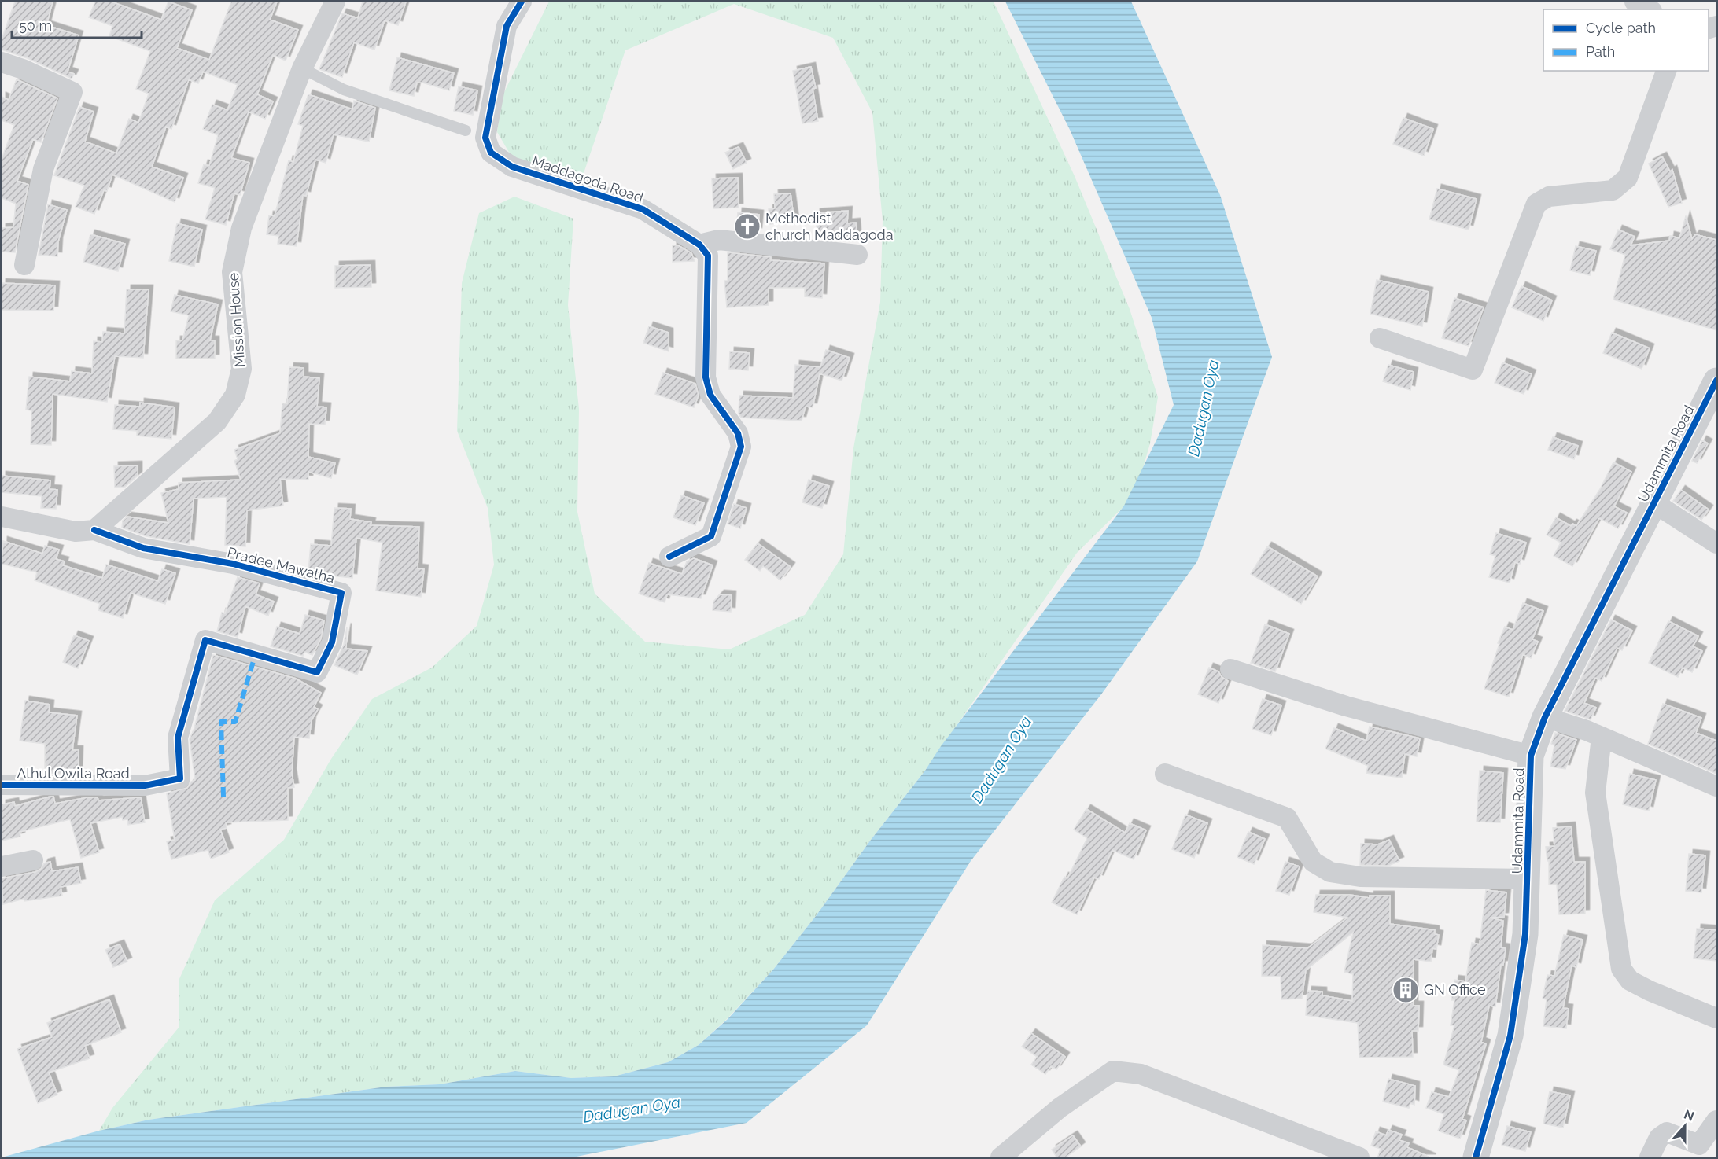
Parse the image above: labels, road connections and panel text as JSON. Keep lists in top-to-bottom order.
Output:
{
  "streets": {
    "street": [
      "Maddagoda Road",
      "Mission House",
      "Udammita Road",
      "Pradee Mawatha",
      "Athul Owita Road"
    ]
  },
  "crossings": [
    ["Mission House", "Pradee Mawatha"],
    ["Pradee Mawatha", "Athul Owita Road"]
  ],
  "water": ["Dadugan Oya"],
  "places": {
    "church": ["Methodist church Maddagoda"],
    "building": ["GN Office"]
  },
  "legend": ["Cycle path", "Path"],
  "scale_bar": "50 m",
  "north": "top"
}
